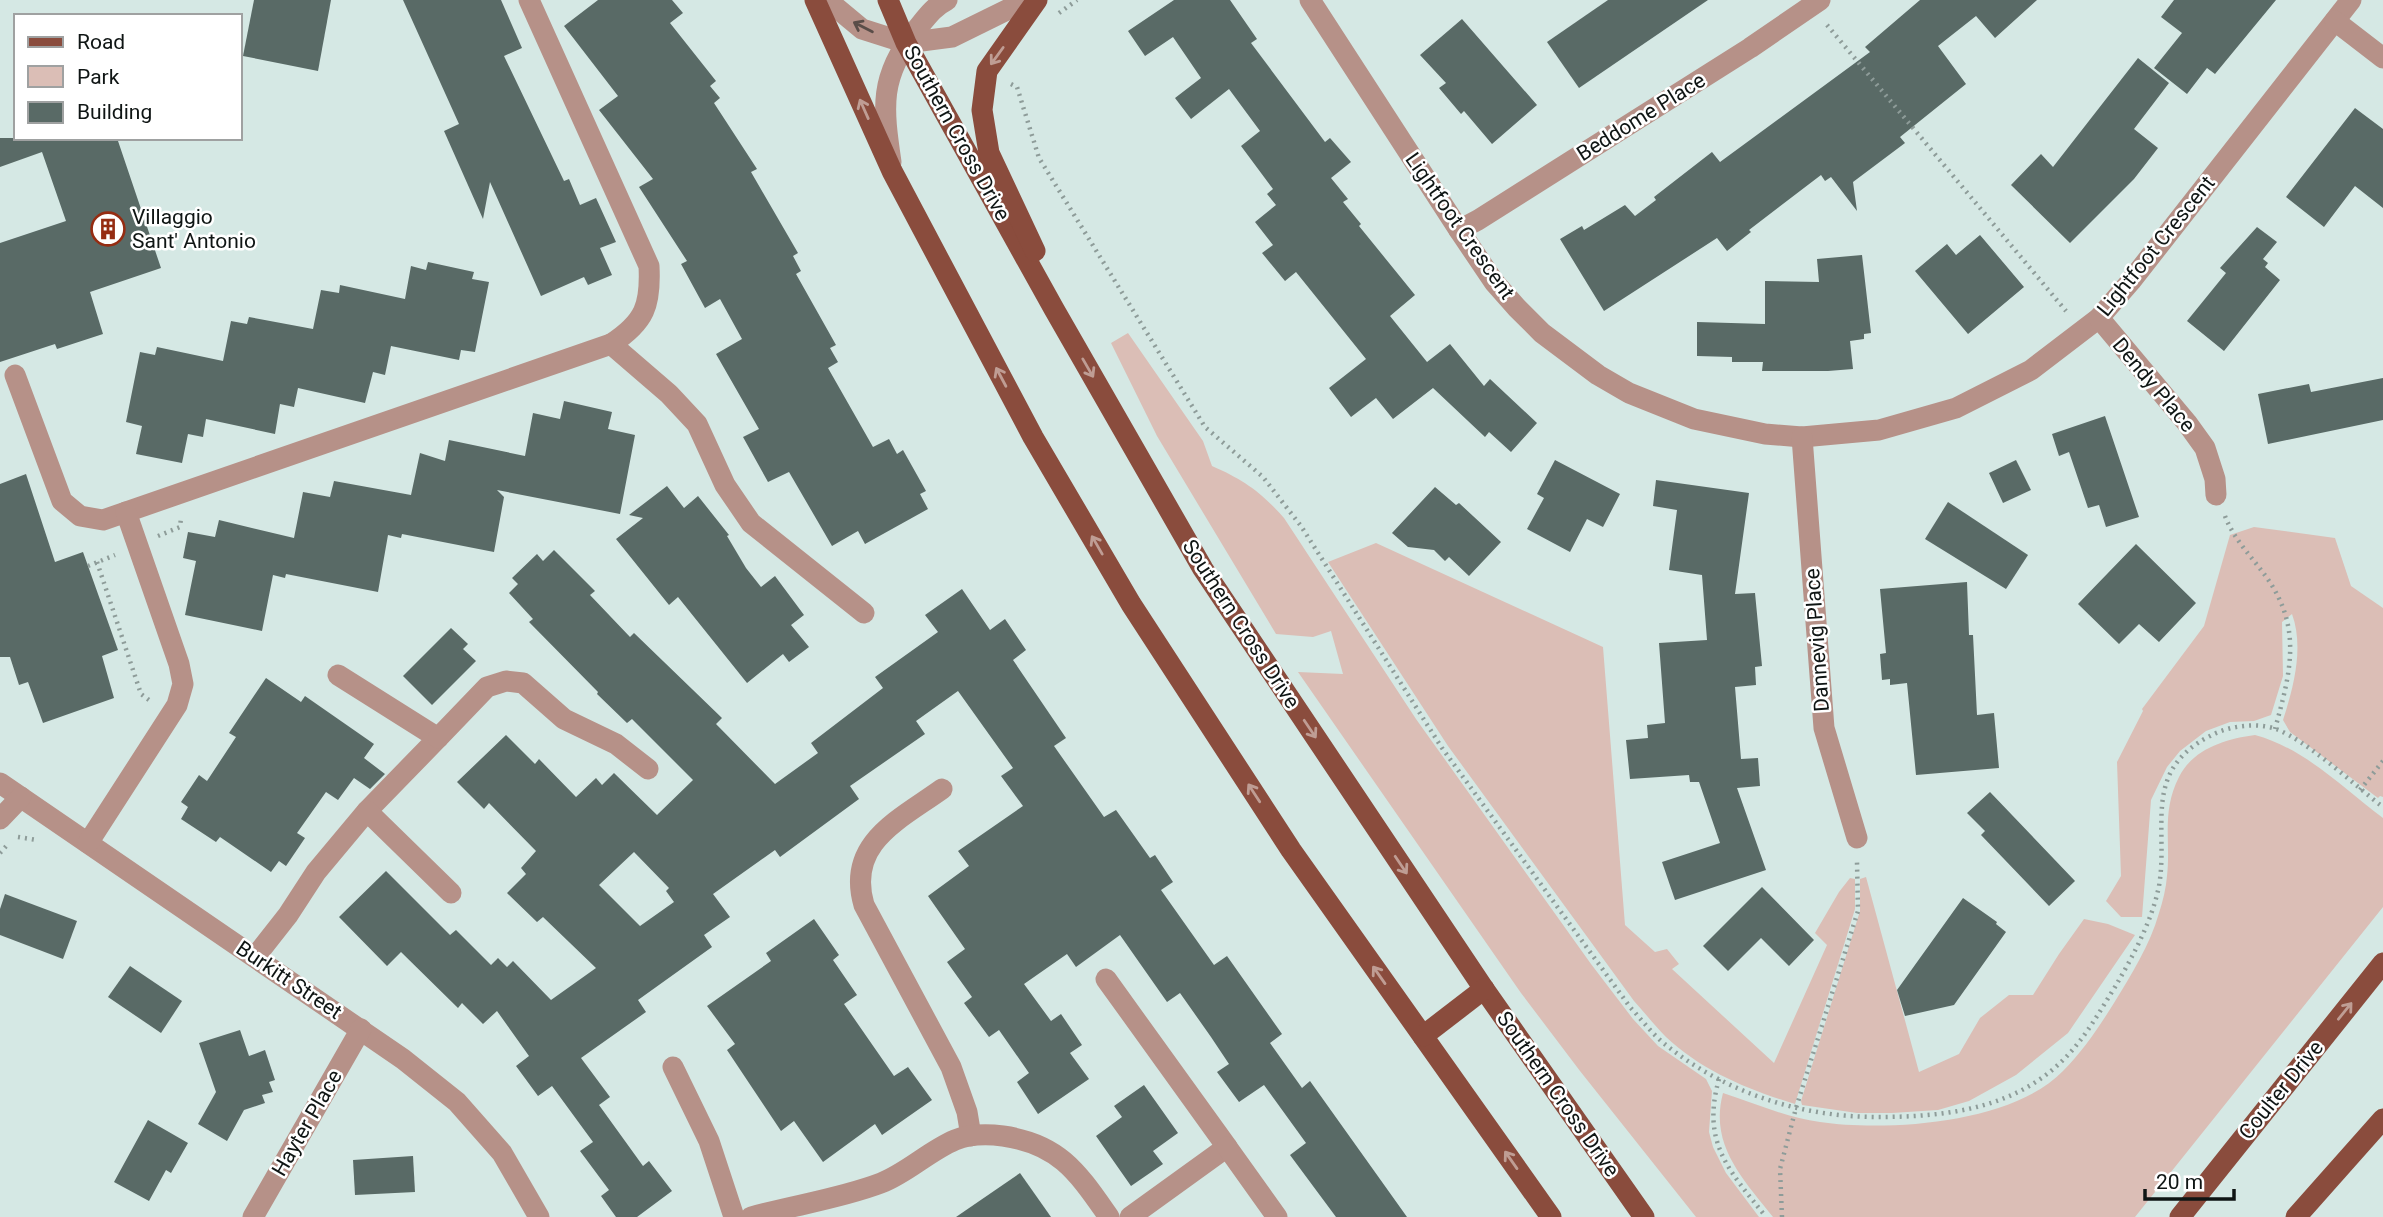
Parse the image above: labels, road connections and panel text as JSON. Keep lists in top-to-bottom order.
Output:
{
  "streets": {
    "main road": ["Southern Cross Drive", "Coulter Drive"],
    "street": [
      "Beddome Place",
      "Lightfoot Crescent",
      "Dendy Place",
      "Dannevig Place",
      "Burkitt Street",
      "Hayter Place"
    ]
  },
  "crossings": [
    ["Beddome Place", "Lightfoot Crescent"],
    ["Lightfoot Crescent", "Dendy Place"],
    ["Lightfoot Crescent", "Dannevig Place"],
    ["Burkitt Street", "Hayter Place"]
  ],
  "places": {
    "building": ["Villaggio Sant' Antonio"]
  },
  "legend": ["Road", "Park", "Building"],
  "scale_bar": "20 m"
}
